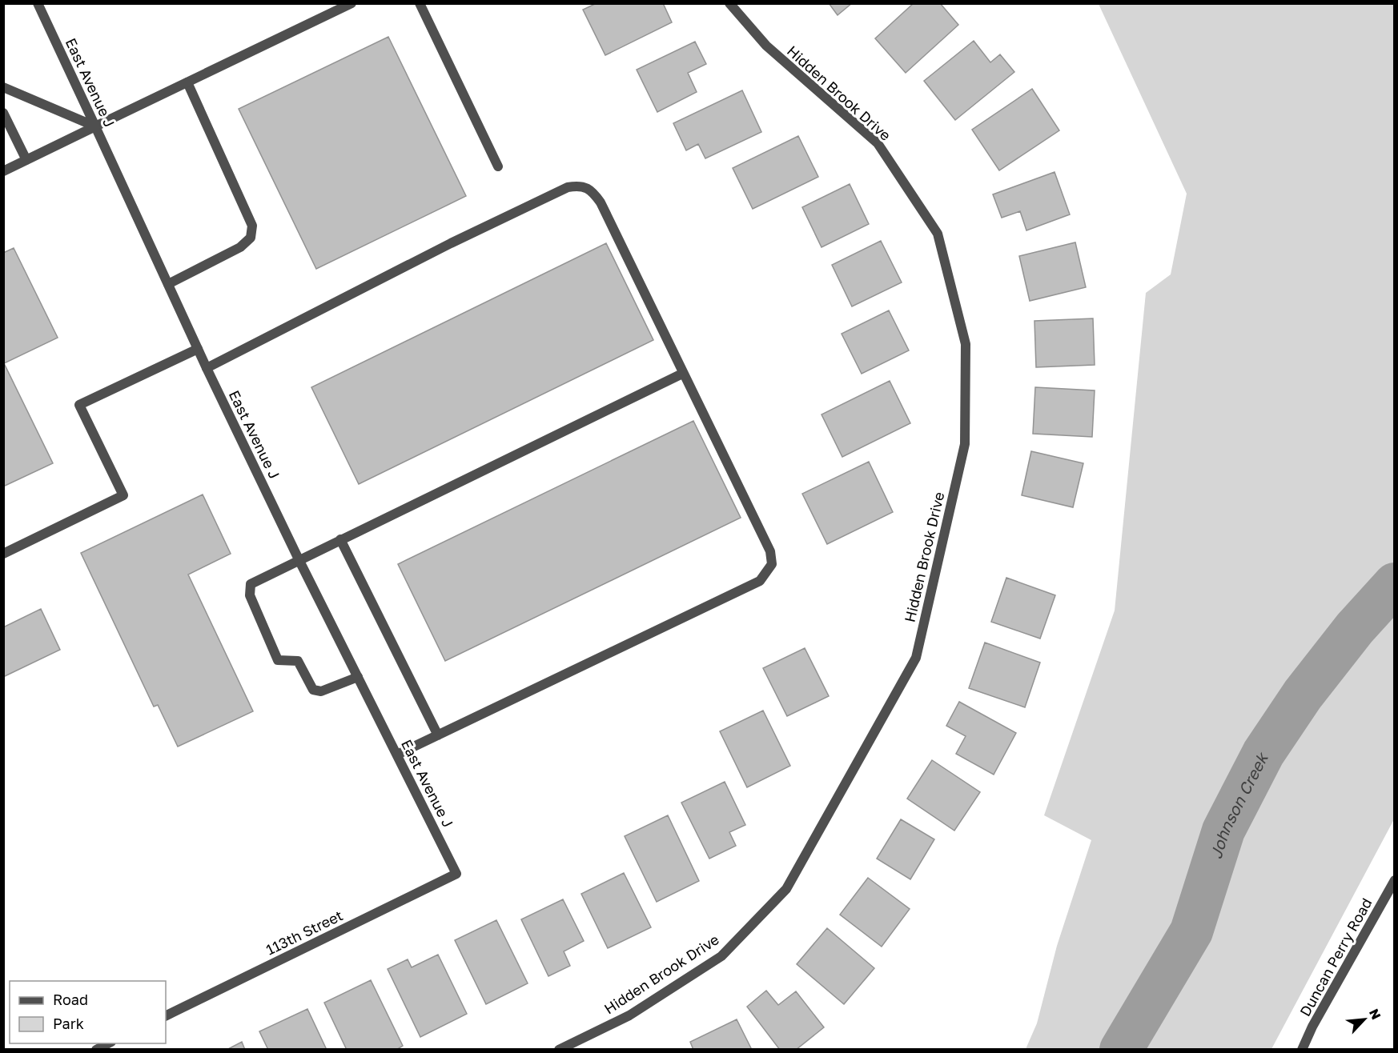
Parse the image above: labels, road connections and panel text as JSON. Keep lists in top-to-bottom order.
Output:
{
  "streets": {
    "street": [
      "East Avenue J",
      "Hidden Brook Drive",
      "113th Street",
      "Duncan Perry Road"
    ]
  },
  "crossings": [
    ["East Avenue J", "113th Street"]
  ],
  "water": ["Johnson Creek"],
  "legend": ["Road", "Park"],
  "north": "top right"
}
